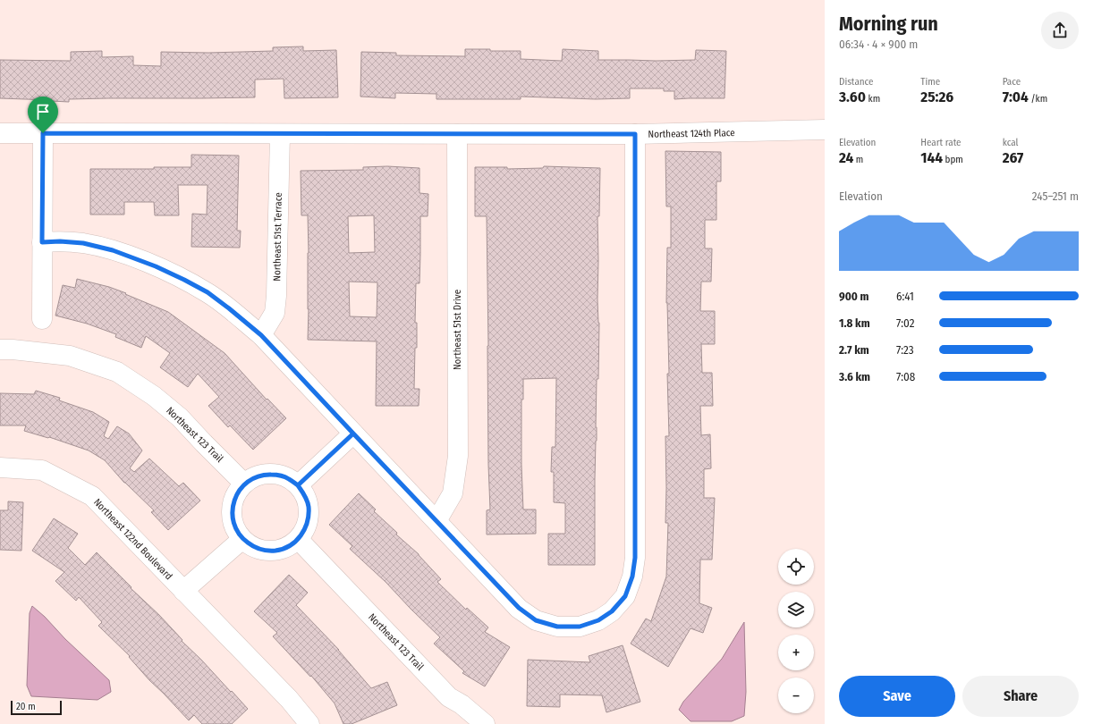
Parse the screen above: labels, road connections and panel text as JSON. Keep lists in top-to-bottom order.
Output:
{
  "streets": {
    "street": [
      "Northeast 124th Place",
      "Northeast 51st Terrace",
      "Northeast 51st Drive",
      "Northeast 123 Trail",
      "Northeast 122nd Boulevard"
    ]
  },
  "crossings": [
    ["Northeast 124th Place", "Northeast 51st Terrace"],
    ["Northeast 124th Place", "Northeast 51st Drive"]
  ],
  "scale_bar": "20 m",
  "page": {
    "heading": ["Morning run", "06:34 · 4 × 900 m"],
    "stats": [
      ["Distance", "3.60 km"],
      ["Time", "25:26"],
      ["Pace", "7:04 /km"],
      ["Elevation", "24 m"],
      ["Heart rate", "144 bpm"],
      ["kcal", "267"]
    ],
    "chart": ["Elevation", "245–251 m"],
    "list": [
      {
        "name": "900 m",
        "note": "6:41"
      },
      {
        "name": "1.8 km",
        "note": "7:02"
      },
      {
        "name": "2.7 km",
        "note": "7:23"
      },
      {
        "name": "3.6 km",
        "note": "7:08"
      }
    ],
    "map_buttons": ["+", "−"],
    "buttons": ["Save", "Share"],
    "scale": "20 m"
  }
}
